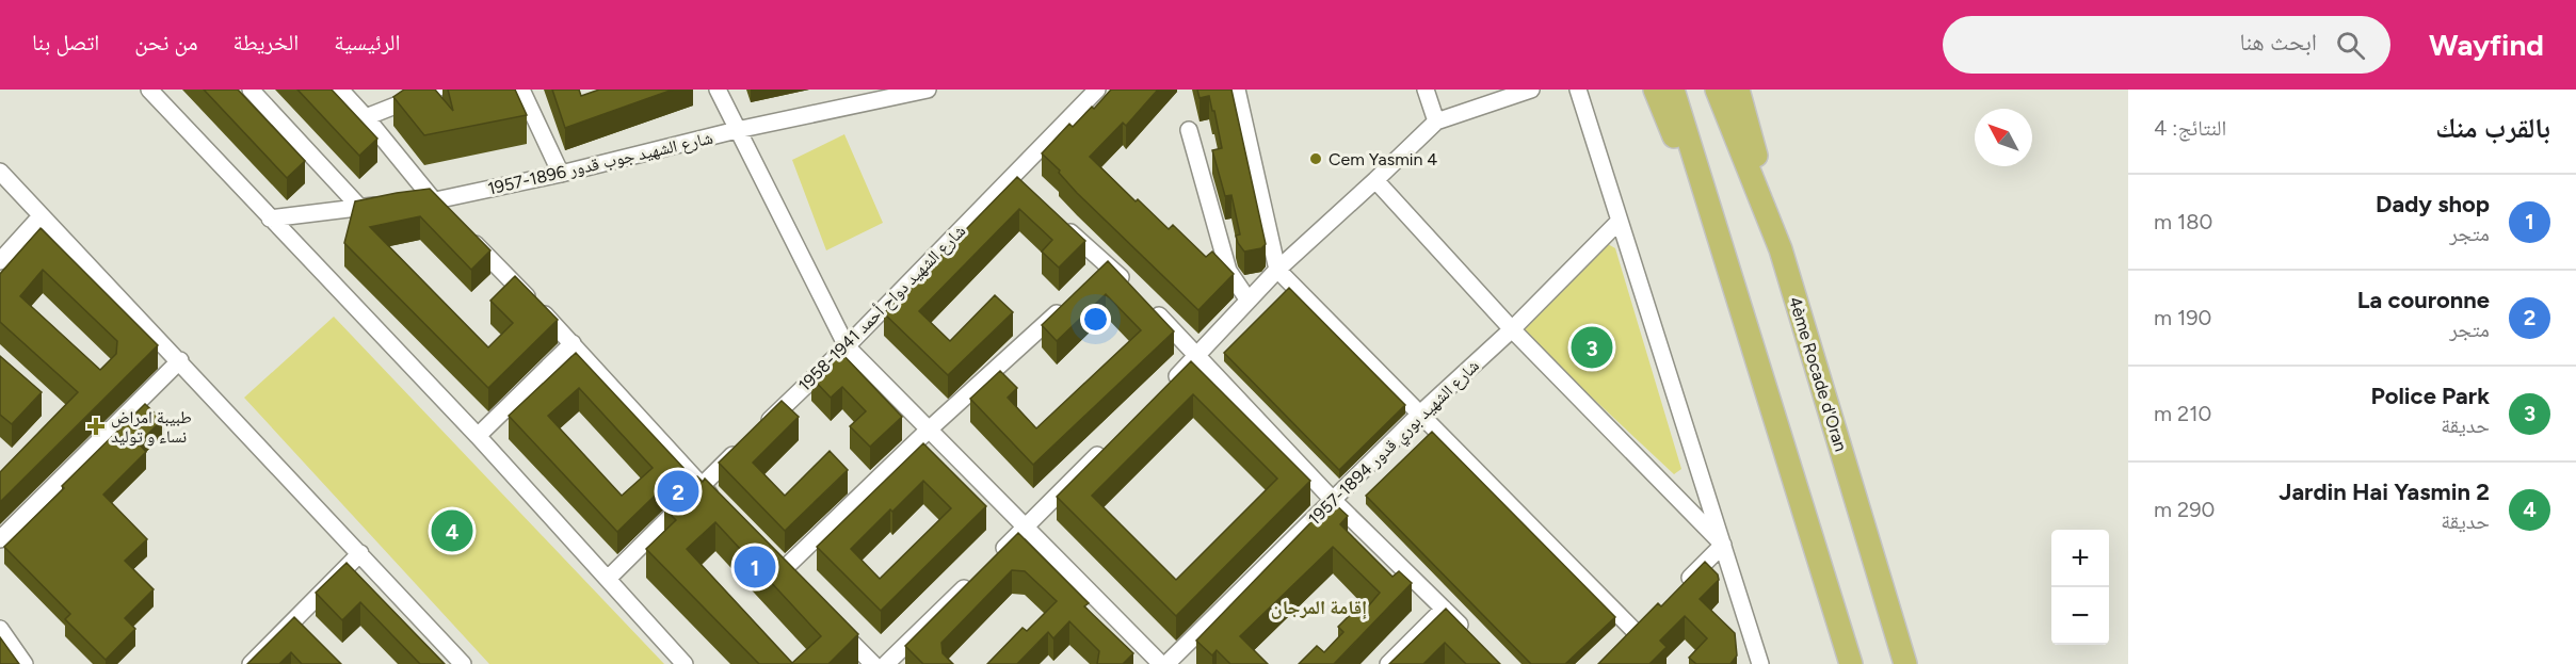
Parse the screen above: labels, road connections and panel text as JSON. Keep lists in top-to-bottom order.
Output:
{
  "streets": {
    "highway": ["4ème Rocade d'Oran"],
    "street": ["شارع الشهيد جوب قدور 1896-1957", "شارع الشهيد دواح أحمد 1941-1958", "شارع الشهيد بوري قدور 1894-1957"]
  },
  "districts": ["إقامة المرجان"],
  "places": {
    "other": ["Cem Yasmin 4"],
    "health": ["طبيبة امراض نساء و توليد"]
  },
  "north": "top left",
  "page": {
    "header": "Wayfind",
    "search": "ابحث هنا",
    "nav": [
      "الرئيسية",
      "الخريطة",
      "من نحن",
      "اتصل بنا"
    ],
    "heading": ["بالقرب منك", "النتائج: 4"],
    "list": [
      {
        "mark": "1",
        "name": "Dady shop",
        "note": "متجر",
        "value": "180 m"
      },
      {
        "mark": "2",
        "name": "La couronne",
        "note": "متجر",
        "value": "190 m"
      },
      {
        "mark": "3",
        "name": "Police Park",
        "note": "حديقة",
        "value": "210 m"
      },
      {
        "mark": "4",
        "name": "Jardin Hai Yasmin 2",
        "note": "حديقة",
        "value": "290 m"
      }
    ],
    "pins": [
      "3",
      "2",
      "4",
      "1"
    ],
    "map_buttons": ["+", "−"]
  }
}
